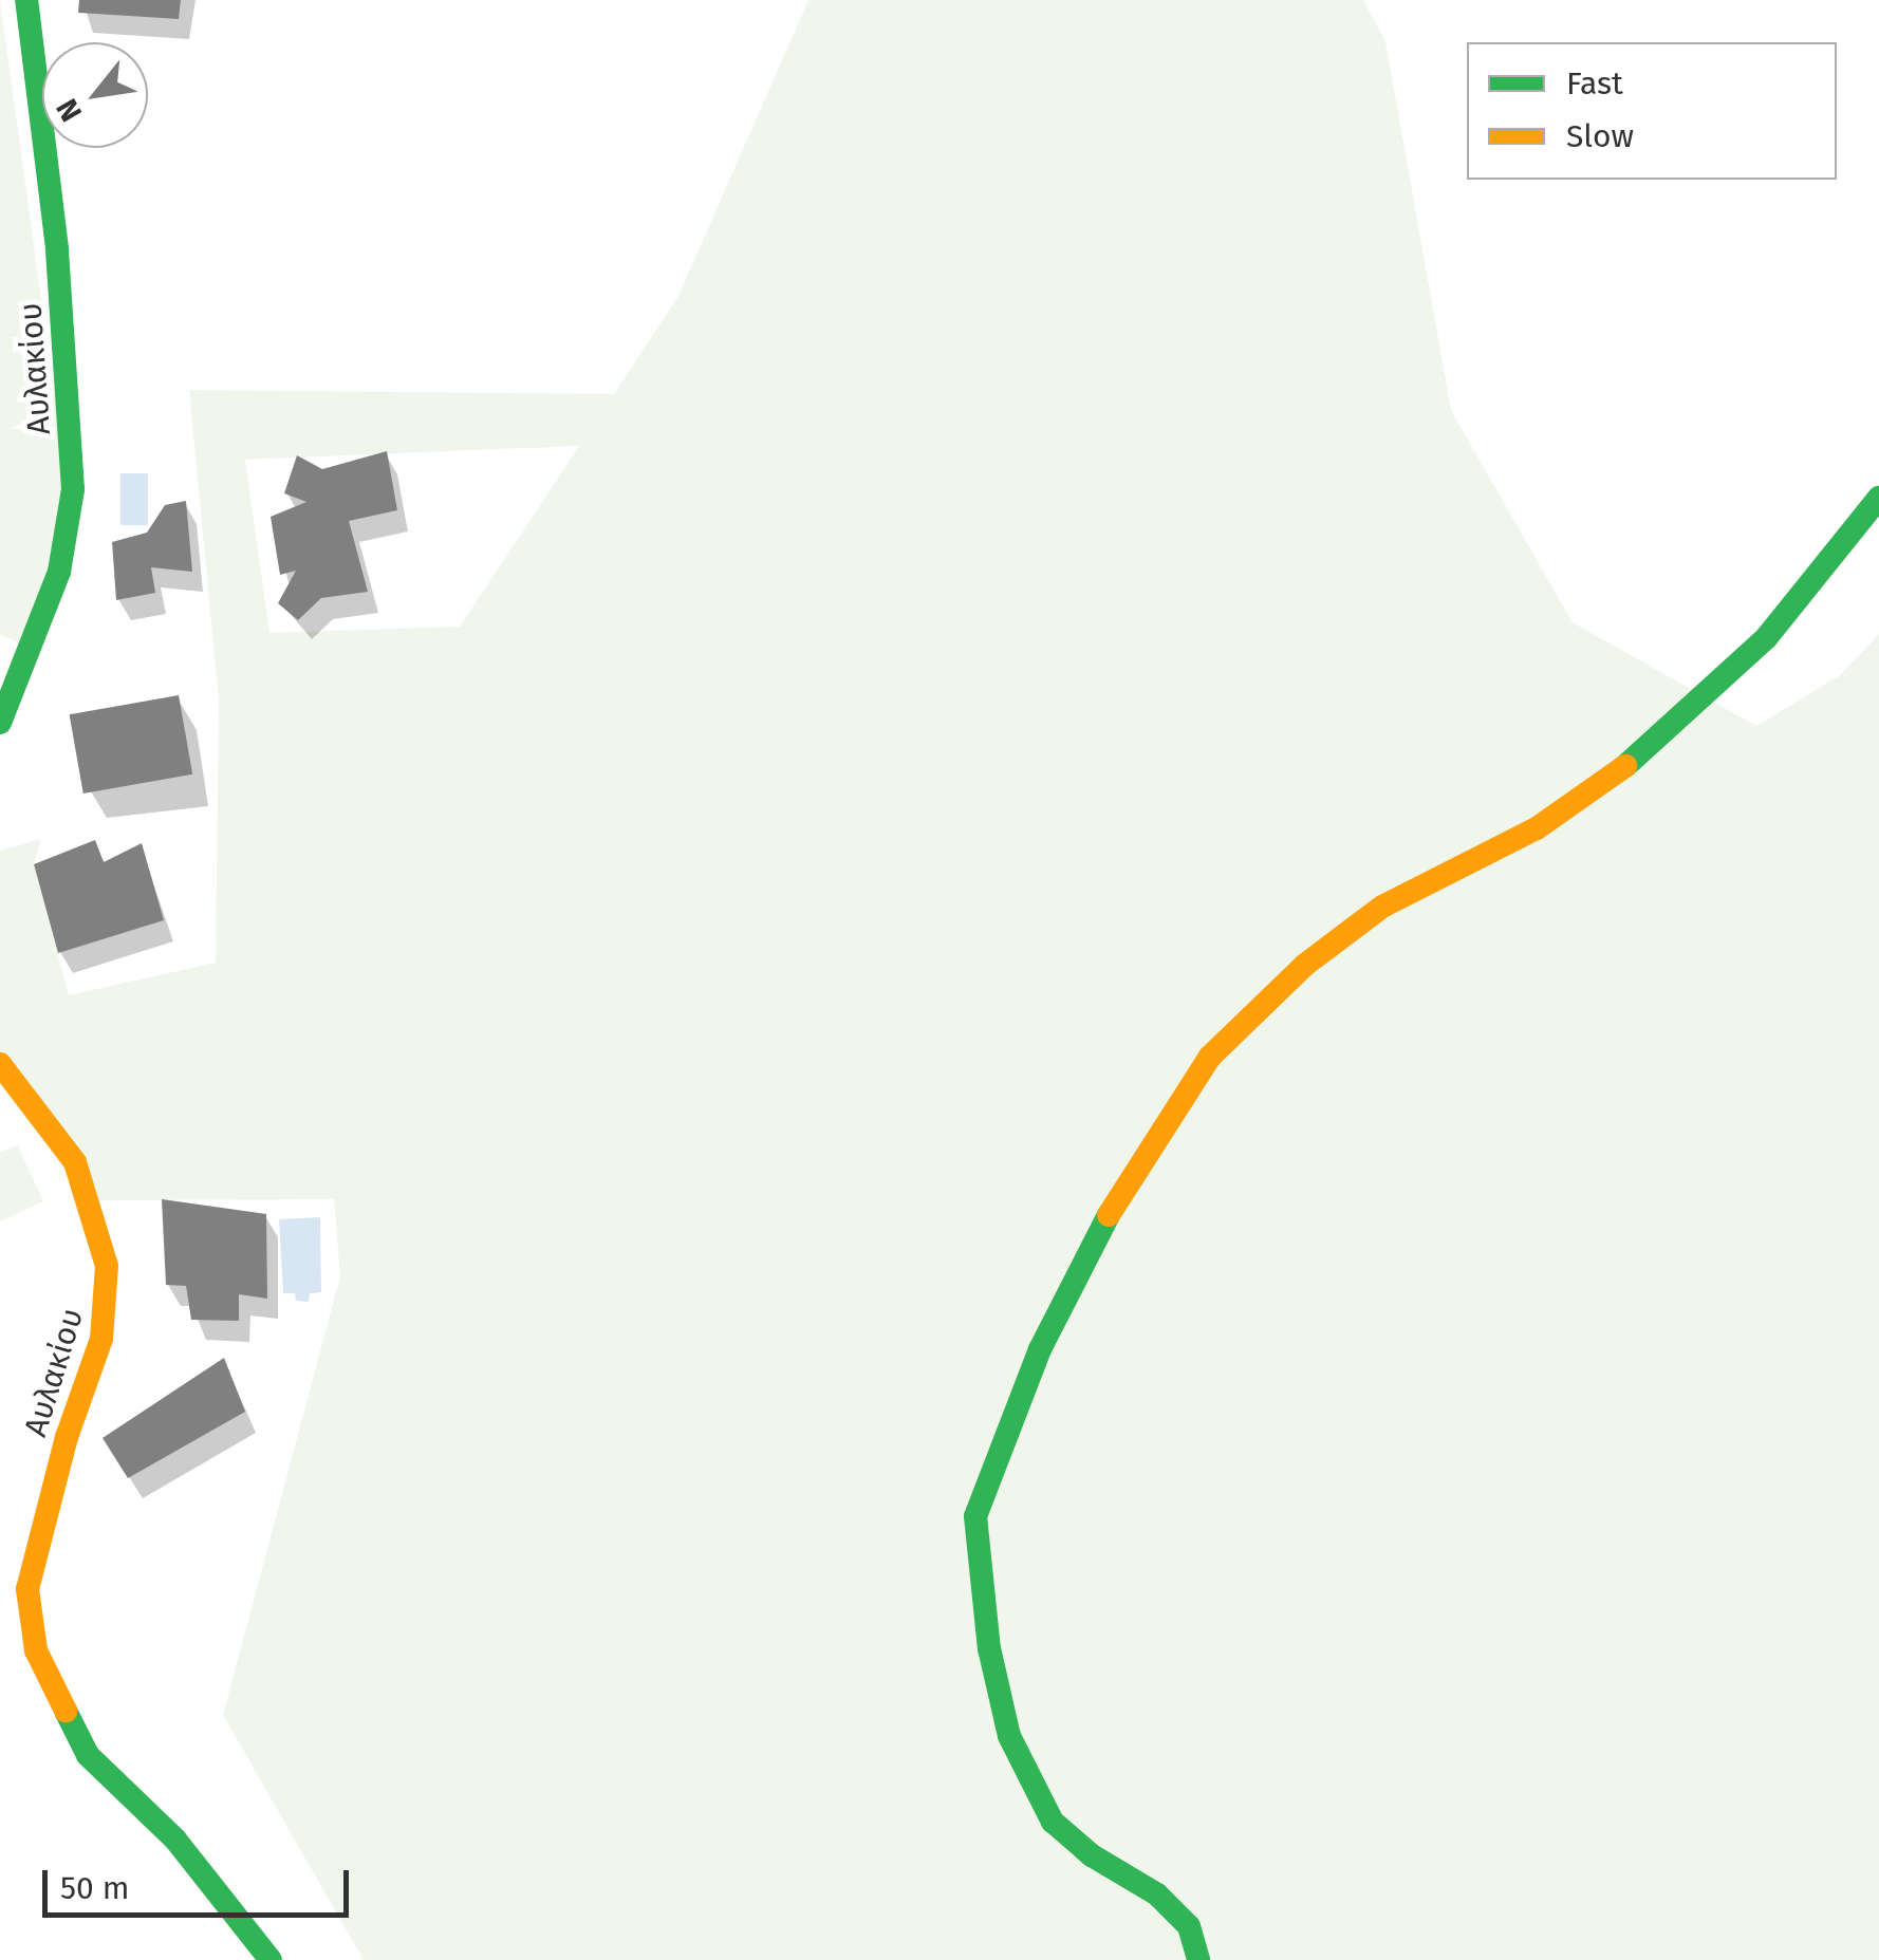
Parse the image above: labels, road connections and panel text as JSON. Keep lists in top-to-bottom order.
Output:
{
  "streets": {
    "street": ["Αυλακίου"]
  },
  "legend": ["Fast", "Slow"],
  "scale_bar": "50 m",
  "north": "bottom left"
}
